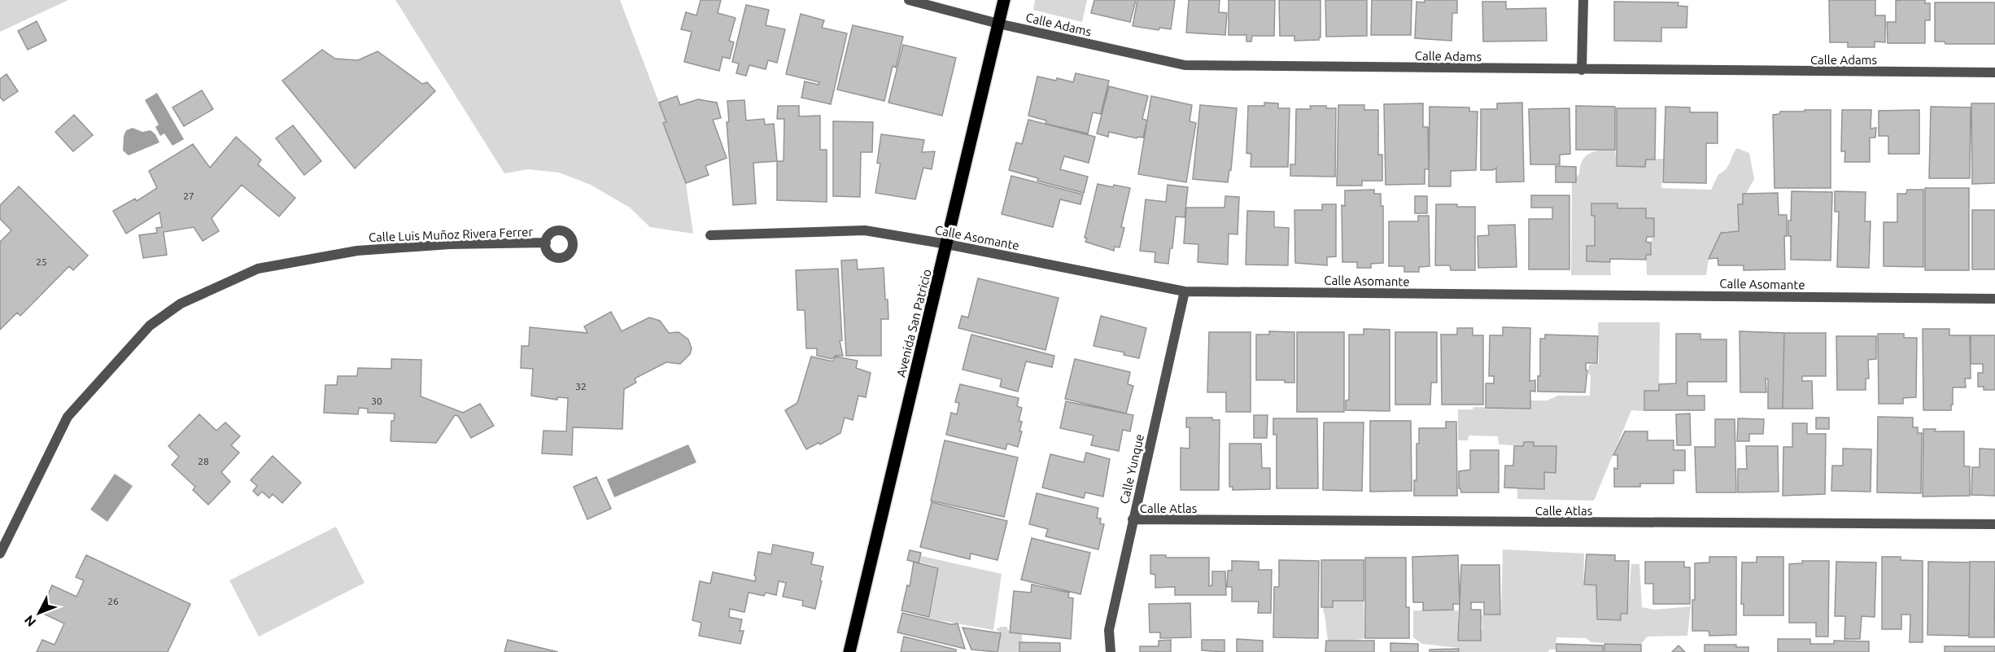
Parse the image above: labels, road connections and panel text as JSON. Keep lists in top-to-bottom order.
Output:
{
  "streets": {
    "main road": ["Avenida San Patricio"],
    "street": [
      "Calle Adams",
      "Calle Luis Muñoz Rivera Ferrer",
      "Calle Asomante",
      "Calle Yunque",
      "Calle Atlas"
    ]
  },
  "crossings": [
    ["Calle Adams", "Avenida San Patricio"],
    ["Calle Asomante", "Avenida San Patricio"],
    ["Calle Asomante", "Calle Yunque"],
    ["Calle Yunque", "Calle Atlas"]
  ],
  "house_numbers": [
    "27",
    "25",
    "32",
    "30",
    "28",
    "26"
  ],
  "north": "bottom left"
}
